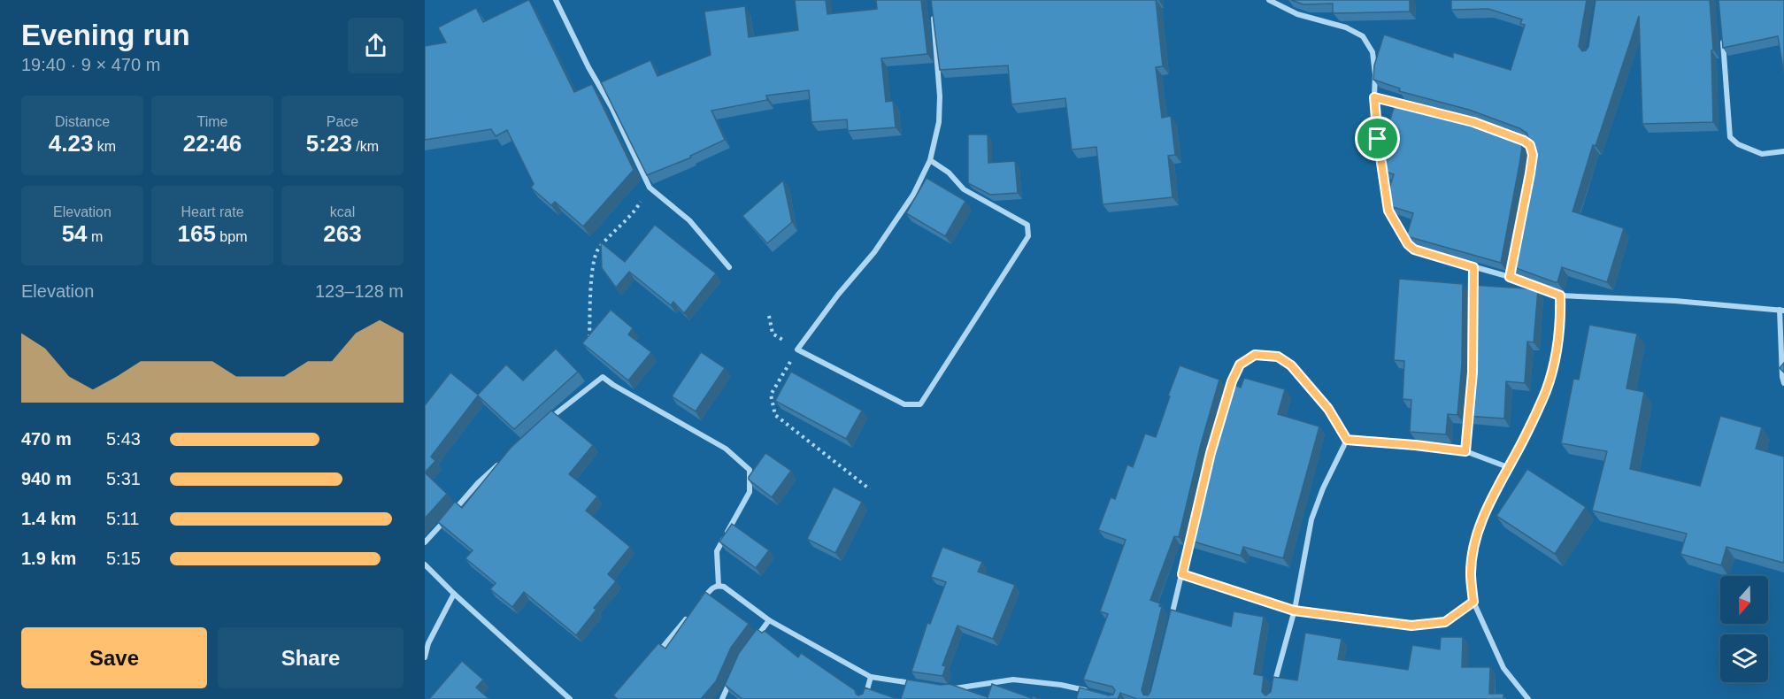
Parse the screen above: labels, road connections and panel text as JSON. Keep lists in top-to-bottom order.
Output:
{
  "north": "bottom",
  "page": {
    "heading": ["Evening run", "19:40 · 9 × 470 m"],
    "stats": [
      ["Distance", "4.23 km"],
      ["Time", "22:46"],
      ["Pace", "5:23 /km"],
      ["Elevation", "54 m"],
      ["Heart rate", "165 bpm"],
      ["kcal", "263"]
    ],
    "chart": ["Elevation", "123–128 m"],
    "list": [
      {
        "name": "470 m",
        "note": "5:43"
      },
      {
        "name": "940 m",
        "note": "5:31"
      },
      {
        "name": "1.4 km",
        "note": "5:11"
      },
      {
        "name": "1.9 km",
        "note": "5:15"
      }
    ],
    "buttons": ["Save", "Share"]
  }
}
